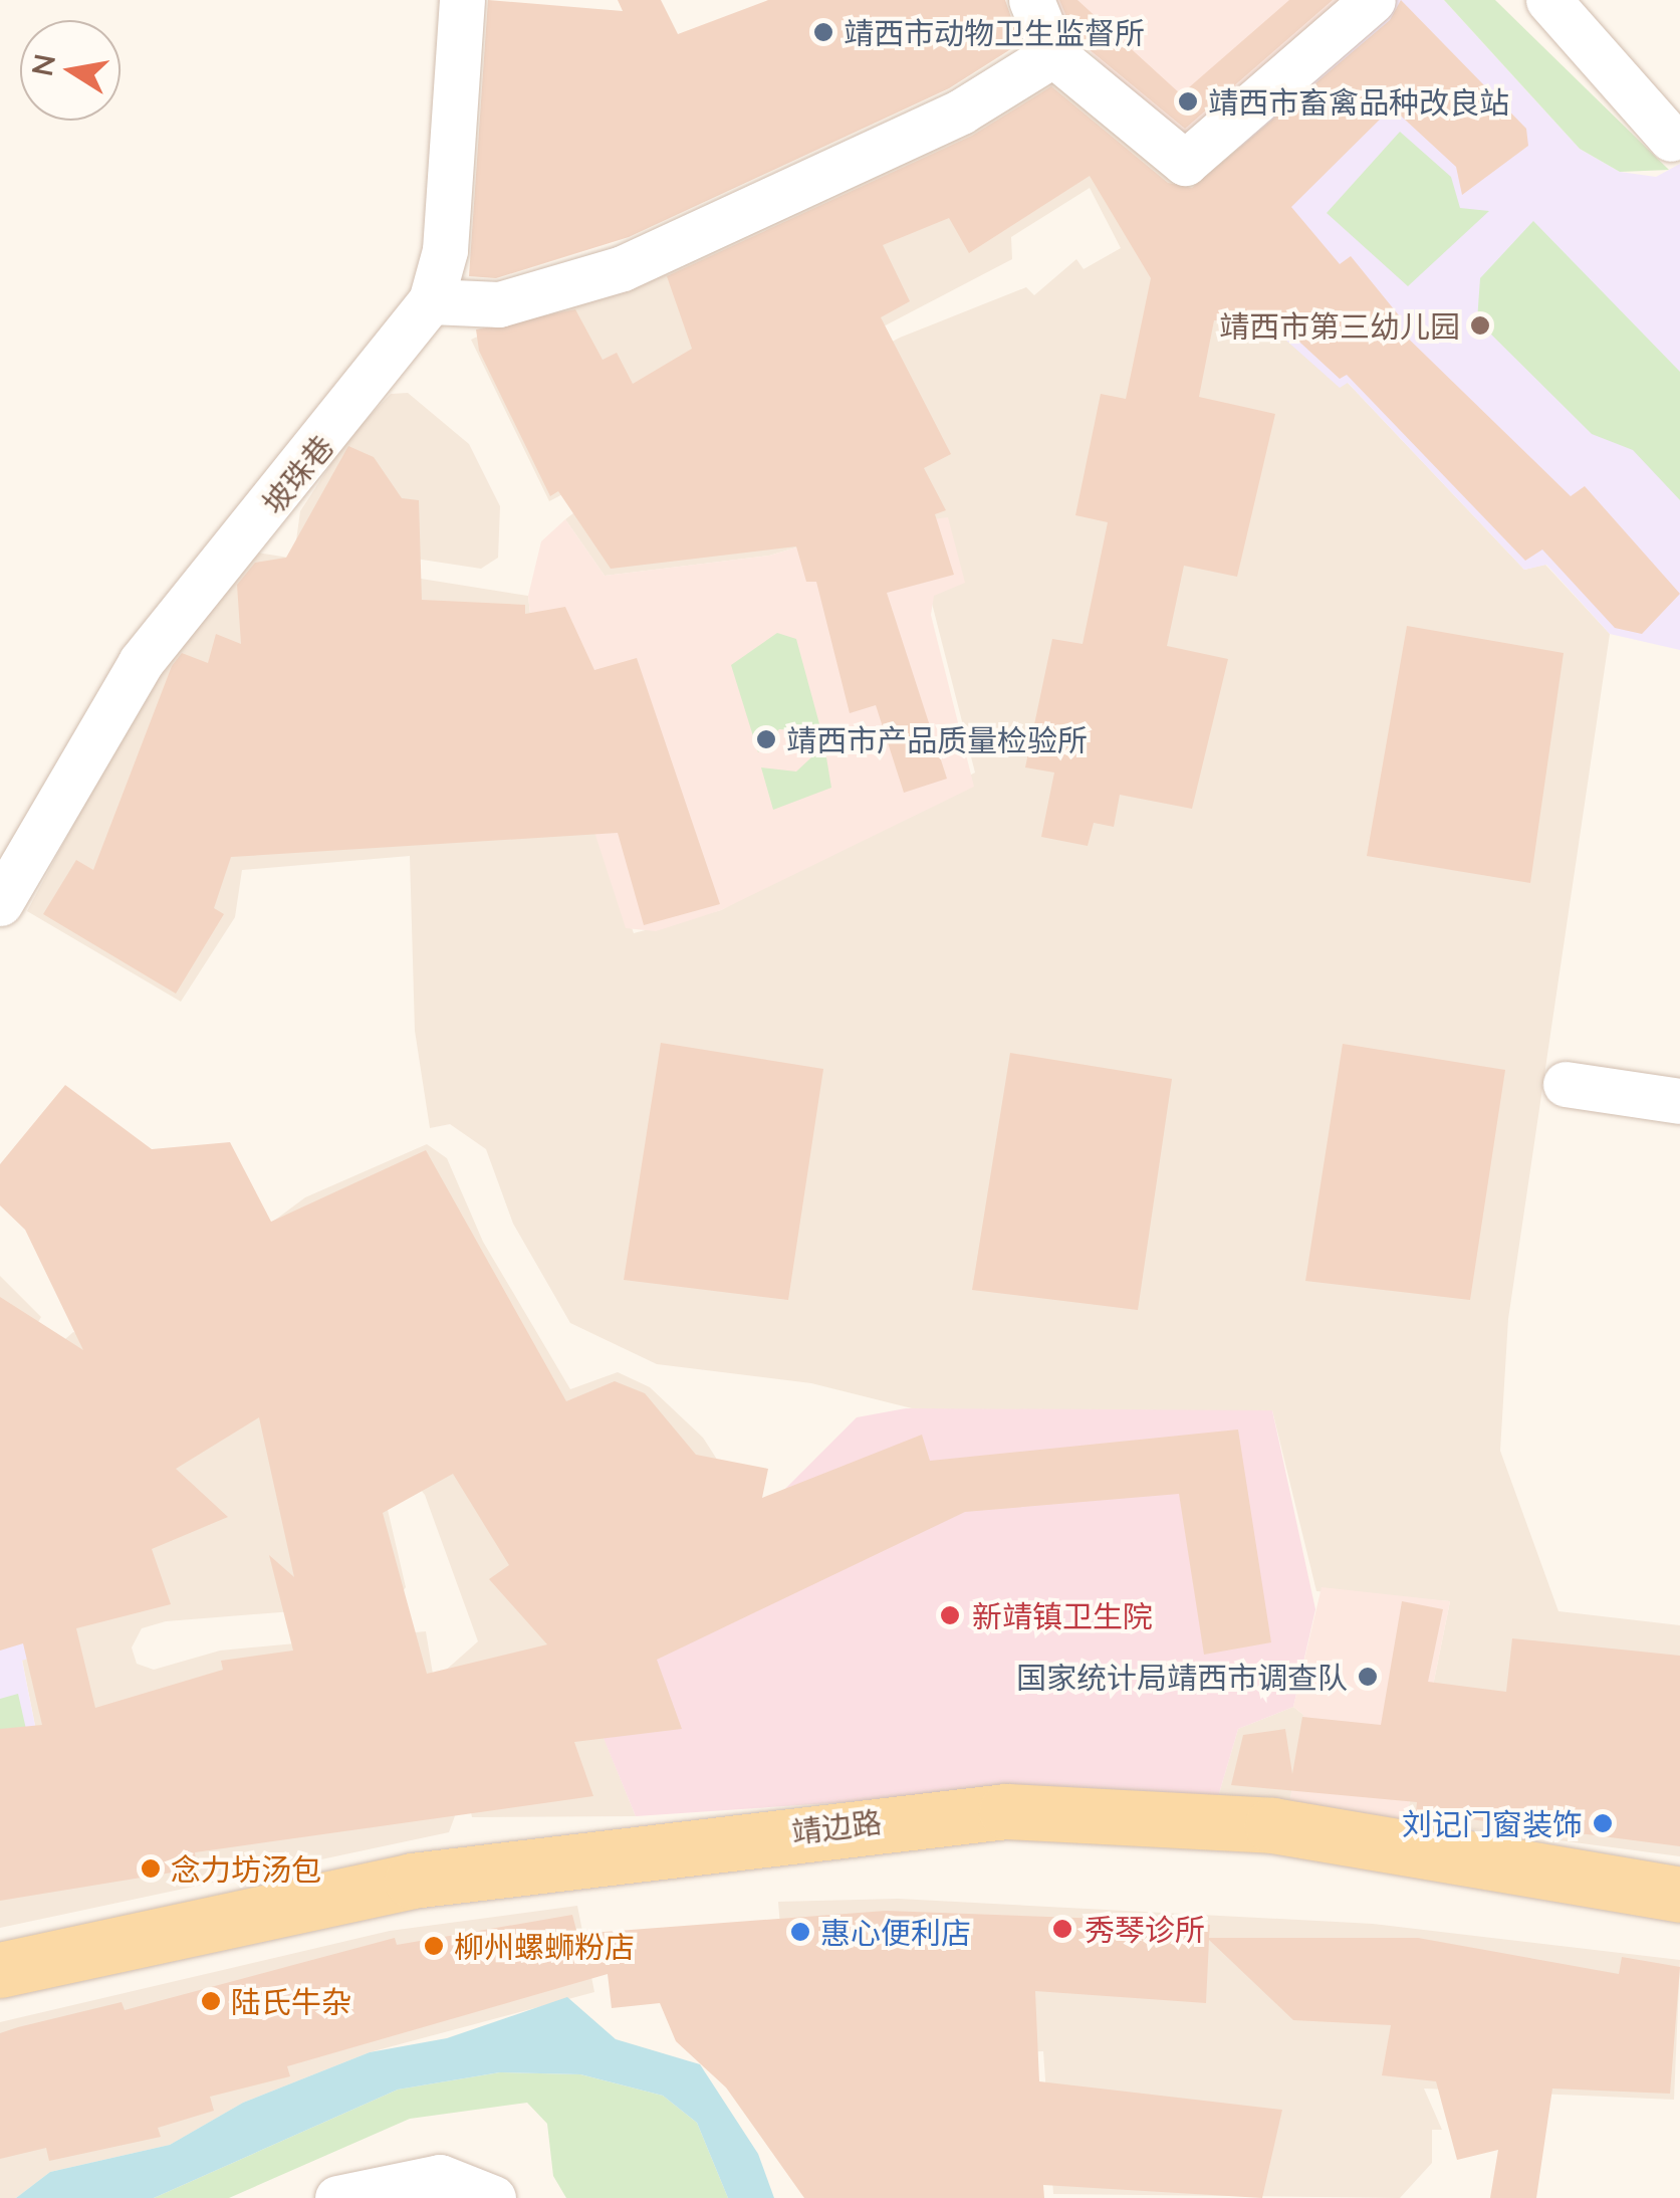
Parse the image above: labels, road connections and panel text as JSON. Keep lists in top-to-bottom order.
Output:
{
  "streets": {
    "main road": ["靖边路"],
    "street": ["坡珠巷"]
  },
  "places": [
    "靖西市动物卫生监督所",
    "靖西市畜禽品种改良站",
    "靖西市第三幼儿园",
    "靖西市产品质量检验所",
    "新靖镇卫生院",
    "国家统计局靖西市调查队",
    "刘记门窗装饰",
    "念力坊汤包",
    "秀琴诊所",
    "惠心便利店",
    "柳州螺蛳粉店",
    "陆氏牛杂"
  ],
  "north": "left"
}
